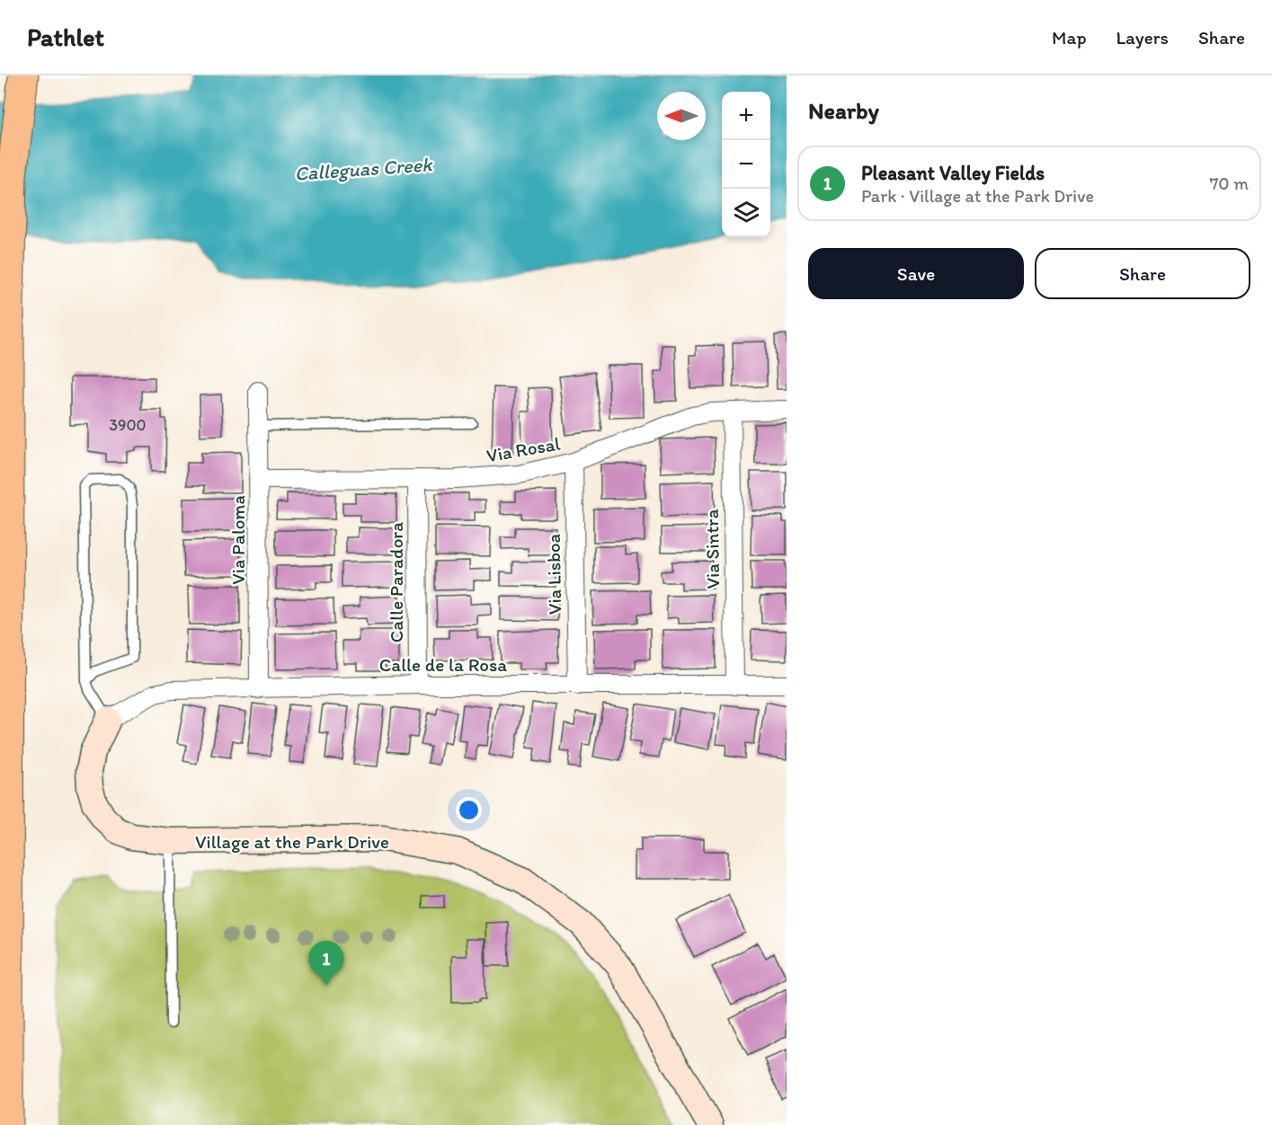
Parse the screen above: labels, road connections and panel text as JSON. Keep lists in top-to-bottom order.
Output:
{
  "streets": {
    "street": [
      "Via Rosal",
      "Via Paloma",
      "Via Sintra",
      "Via Lisboa",
      "Calle Paradora",
      "Calle de la Rosa",
      "Village at the Park Drive"
    ]
  },
  "crossings": [
    ["Via Rosal", "Via Paloma"],
    ["Via Rosal", "Via Sintra"],
    ["Via Rosal", "Via Lisboa"],
    ["Via Rosal", "Calle Paradora"],
    ["Via Paloma", "Calle de la Rosa"],
    ["Via Sintra", "Calle de la Rosa"],
    ["Via Lisboa", "Calle de la Rosa"],
    ["Calle Paradora", "Calle de la Rosa"],
    ["Calle de la Rosa", "Village at the Park Drive"]
  ],
  "water": ["Calleguas Creek"],
  "house_numbers": ["3900"],
  "north": "left",
  "page": {
    "header": "Pathlet",
    "nav": ["Map", "Layers", "Share"],
    "heading": "Nearby",
    "map_buttons": ["+", "−"],
    "list": [
      {
        "mark": "1",
        "name": "Pleasant Valley Fields",
        "note": "Park · Village at the Park Drive",
        "value": "70 m"
      }
    ],
    "buttons": ["Save", "Share"],
    "pins": "1"
  }
}
